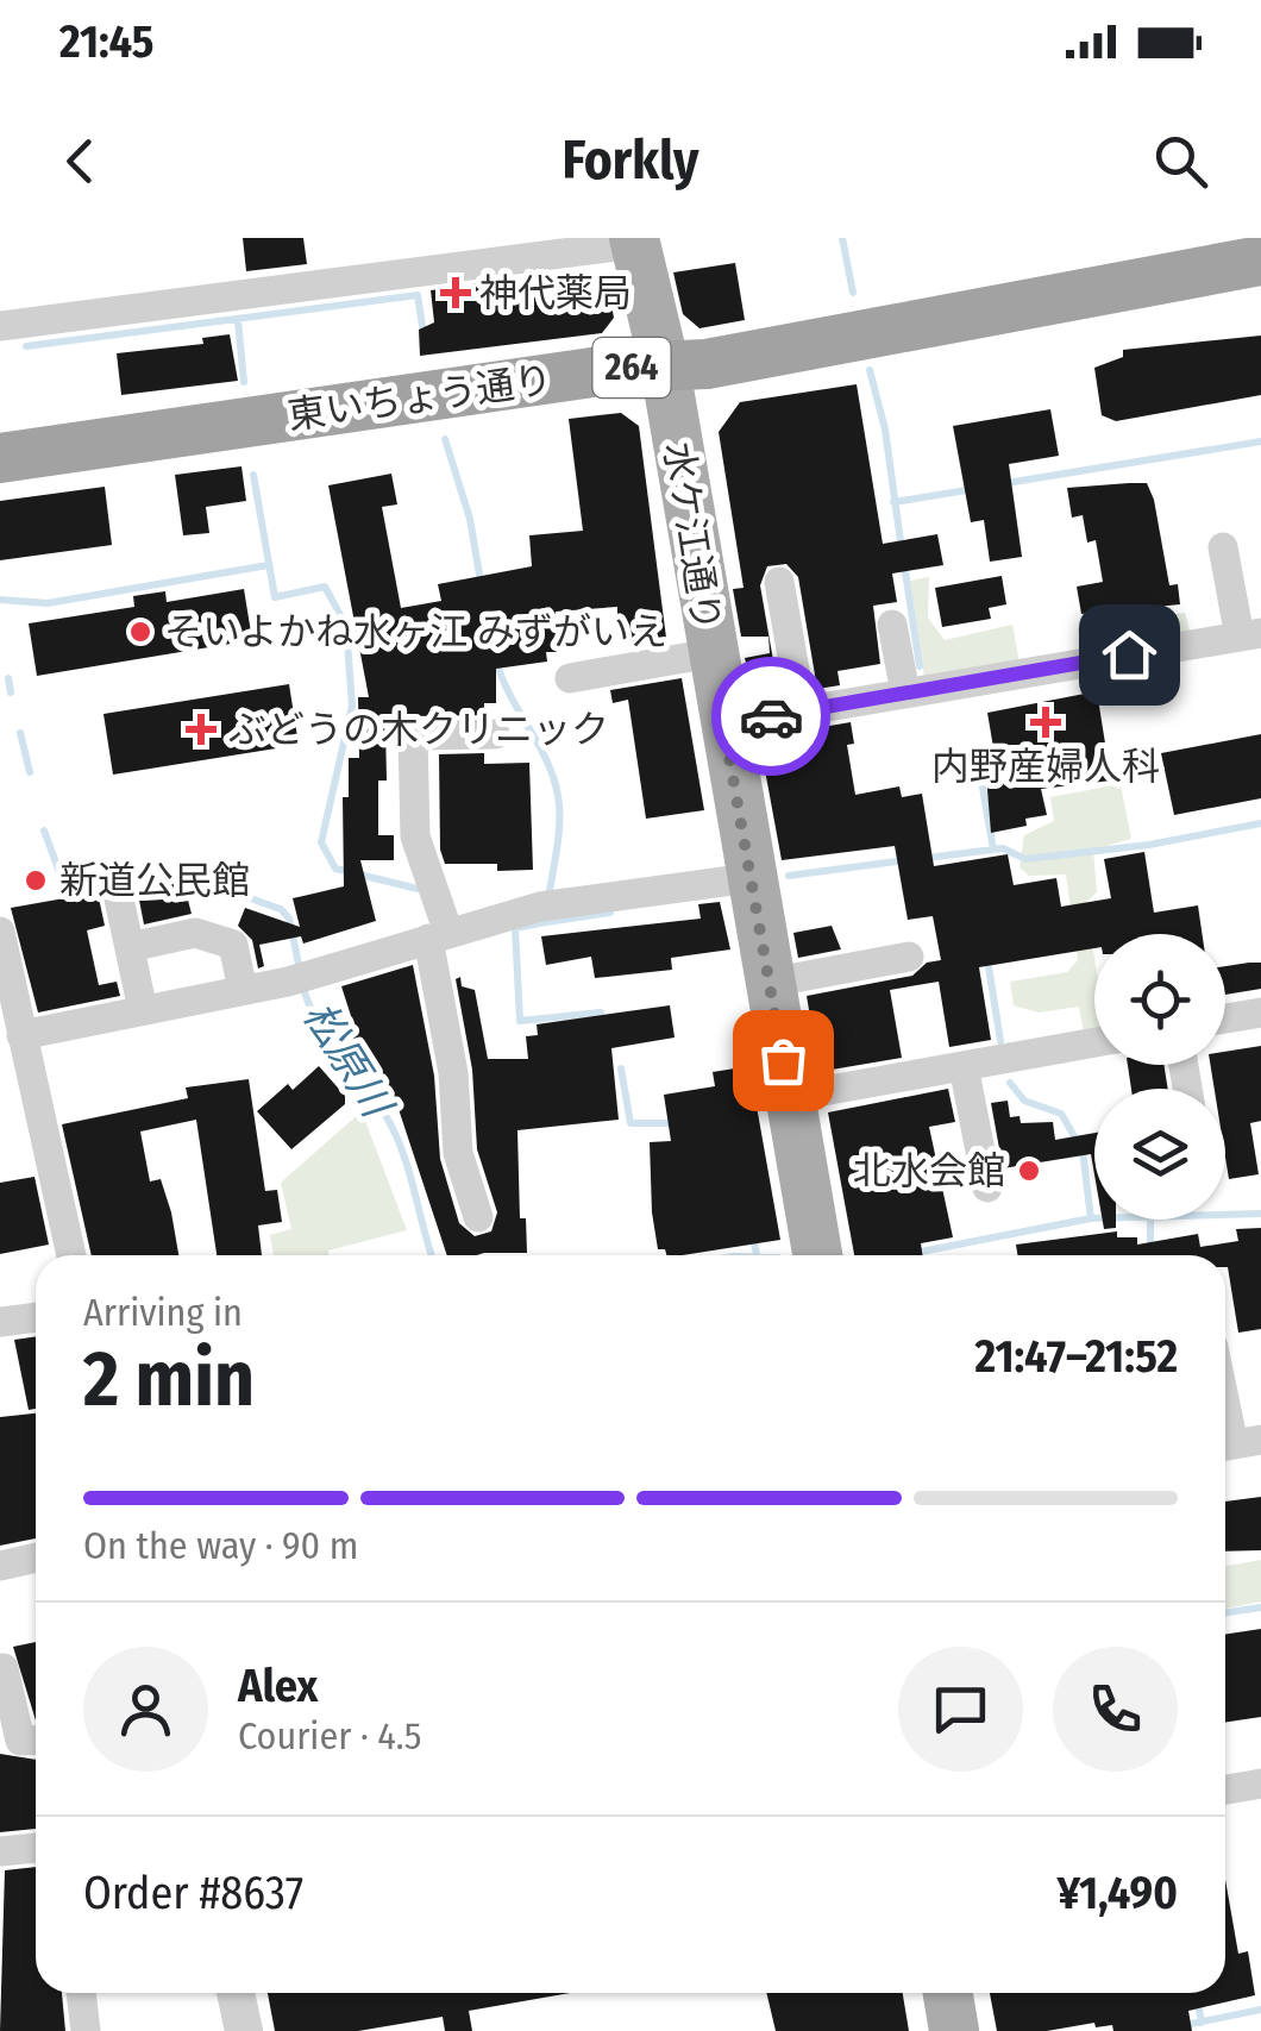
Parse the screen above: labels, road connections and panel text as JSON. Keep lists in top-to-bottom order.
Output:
{
  "streets": {
    "highway": ["264", "東いちょう通り"],
    "main road": ["水ケ江通り"]
  },
  "crossings": [
    ["東いちょう通り", "水ケ江通り"]
  ],
  "water": ["松原川"],
  "places": {
    "health": ["神代薬局", "内野産婦人科", "ぶどうの木クリニック"],
    "other": ["そいよかね水ヶ江 みずがいえ", "新道公民館", "北水会館"]
  },
  "page": {
    "status": "21:45",
    "header": "Forkly",
    "heading": ["2 min", "Arriving in", "21:47–21:52"],
    "panel": [
      "Alex",
      "Courier · 4.5",
      "Order #8637",
      "¥1,490"
    ],
    "bar": "On the way · 90 m"
  }
}
